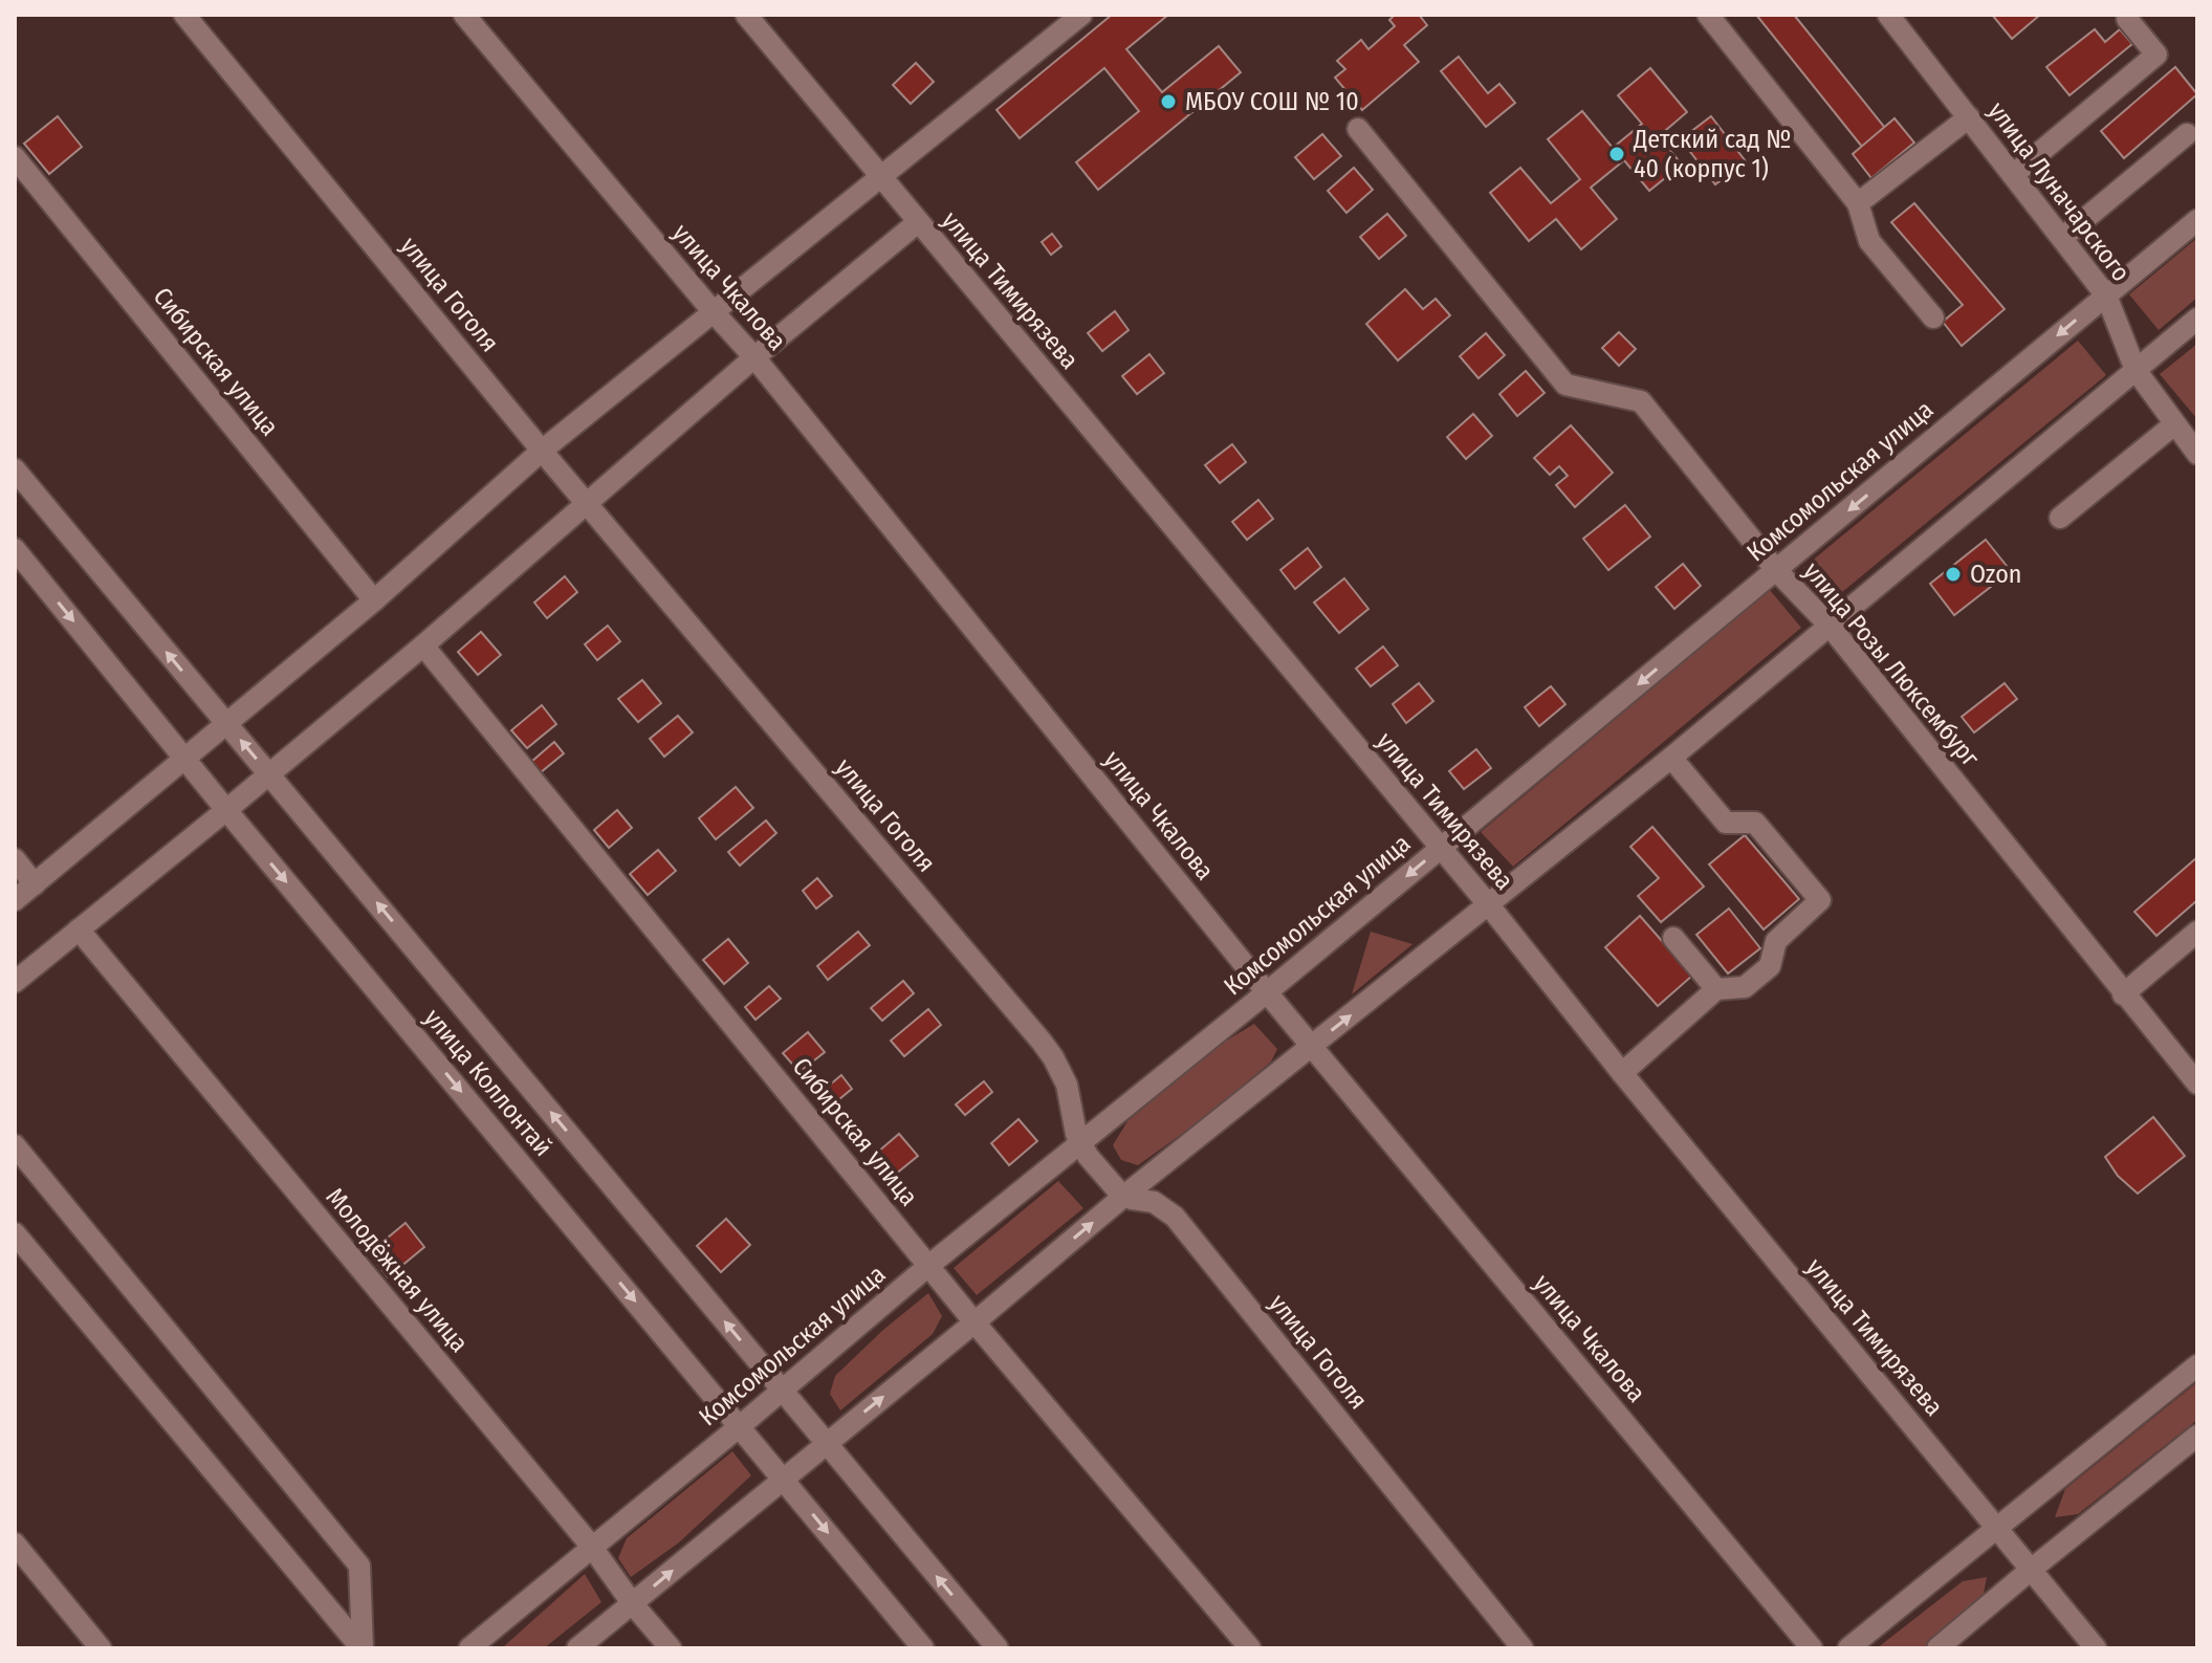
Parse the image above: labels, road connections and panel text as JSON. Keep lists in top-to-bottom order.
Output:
{
  "streets": {
    "street": [
      "улица Луначарского",
      "улица Чкалова",
      "улица Тимирязева",
      "улица Гоголя",
      "Сибирская улица",
      "Комсомольская улица",
      "улица Розы Люксембург",
      "улица Коллонтай",
      "Молодёжная улица"
    ]
  },
  "crossings": [
    ["улица Луначарского", "Комсомольская улица"],
    ["улица Чкалова", "Комсомольская улица"],
    ["улица Тимирязева", "Комсомольская улица"],
    ["улица Гоголя", "Комсомольская улица"],
    ["Сибирская улица", "Комсомольская улица"],
    ["Комсомольская улица", "улица Розы Люксембург"],
    ["Комсомольская улица", "улица Коллонтай"],
    ["Комсомольская улица", "Молодёжная улица"]
  ],
  "places": ["МБОУ СОШ № 10", "Детский сад № 40 (корпус 1)", "Ozon"]
}
